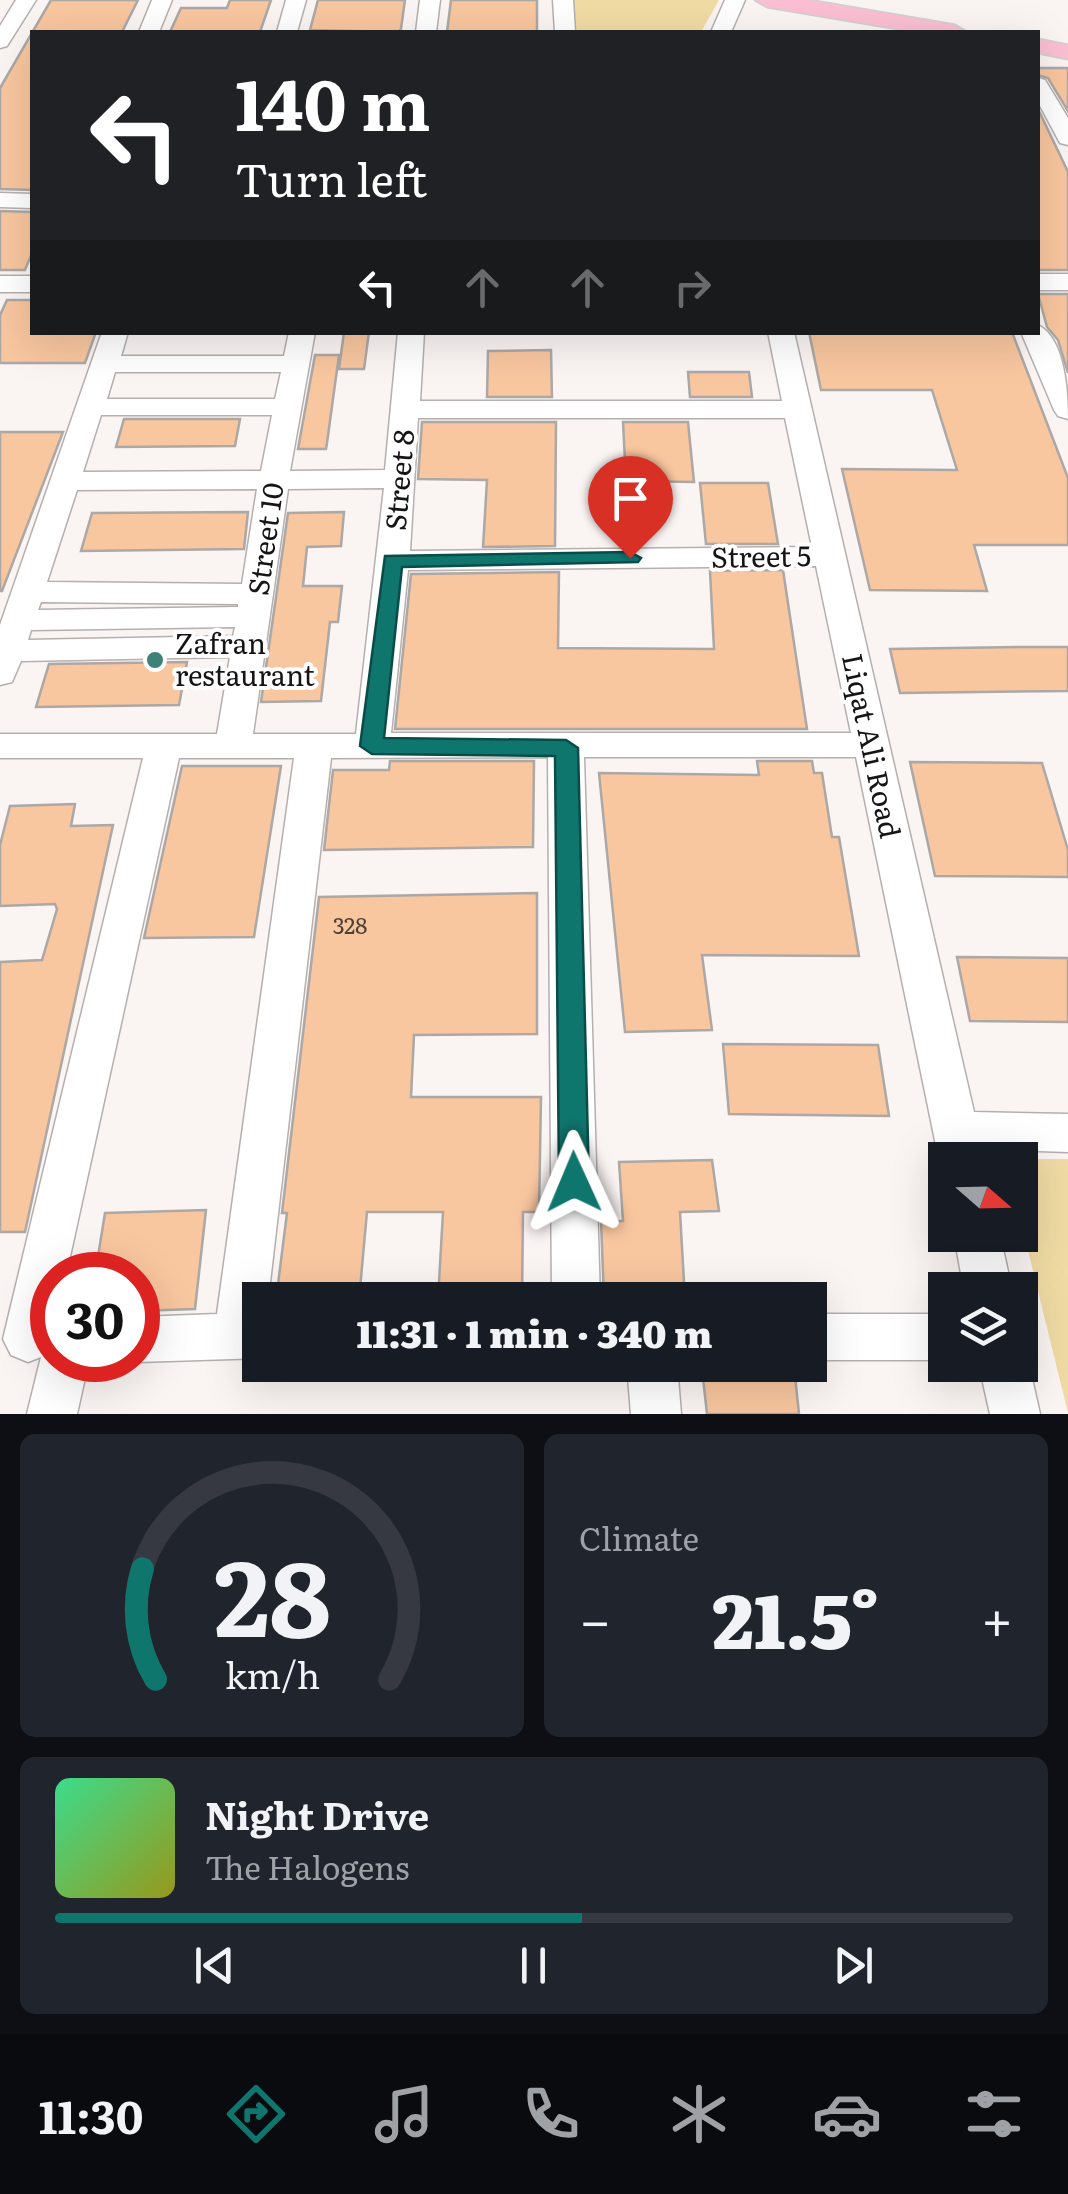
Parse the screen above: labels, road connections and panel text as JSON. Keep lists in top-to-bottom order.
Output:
{
  "streets": {
    "street": [
      "Street 8",
      "Street 10",
      "Street 5",
      "Liqat Ali Road"
    ]
  },
  "crossings": [
    ["Street 8", "Street 5"],
    ["Street 5", "Liqat Ali Road"]
  ],
  "places": ["Zafran restaurant"],
  "house_numbers": ["328"],
  "north": "right",
  "page": {
    "turn": ["140 m", "Turn left"],
    "limit": "30",
    "trip": "11:31 · 1 min · 340 m",
    "tile": "Climate",
    "heat": ["−", "21.5°", "+"],
    "song": ["Night Drive", "The Halogens"],
    "tabs": "11:30",
    "gauge": ["28", "km/h"]
  }
}
